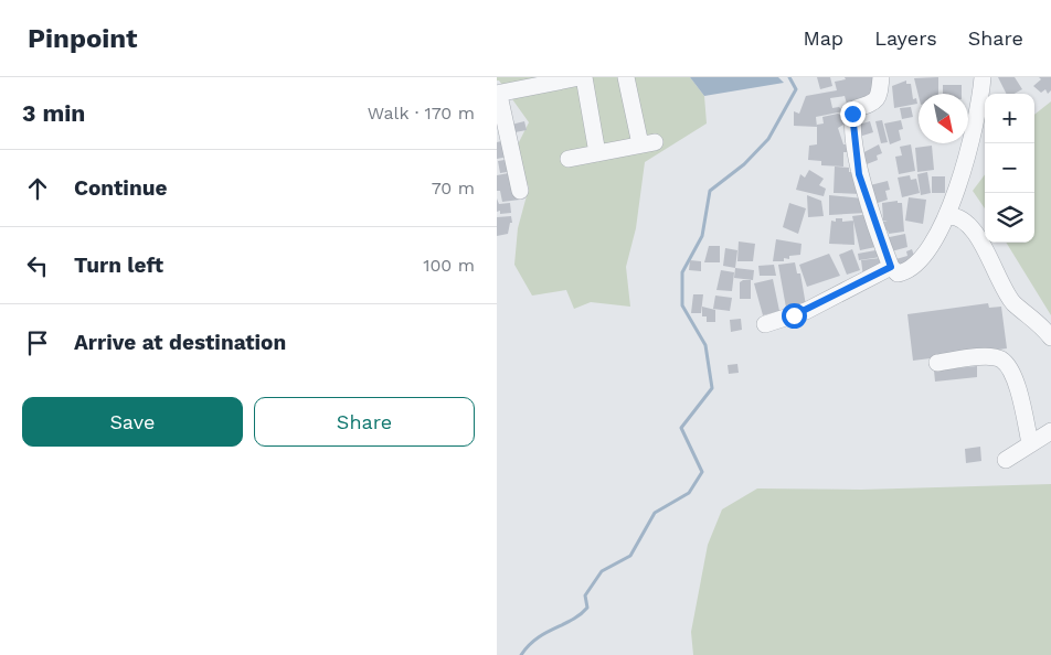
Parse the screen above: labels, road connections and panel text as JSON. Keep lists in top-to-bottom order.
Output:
{
  "north": "bottom right",
  "page": {
    "header": "Pinpoint",
    "nav": ["Map", "Layers", "Share"],
    "heading": ["3 min", "Walk · 170 m"],
    "map_buttons": ["+", "−"],
    "list": [
      ["Continue", "70 m"],
      ["Turn left", "100 m"],
      "Arrive at destination"
    ],
    "buttons": ["Save", "Share"]
  }
}
